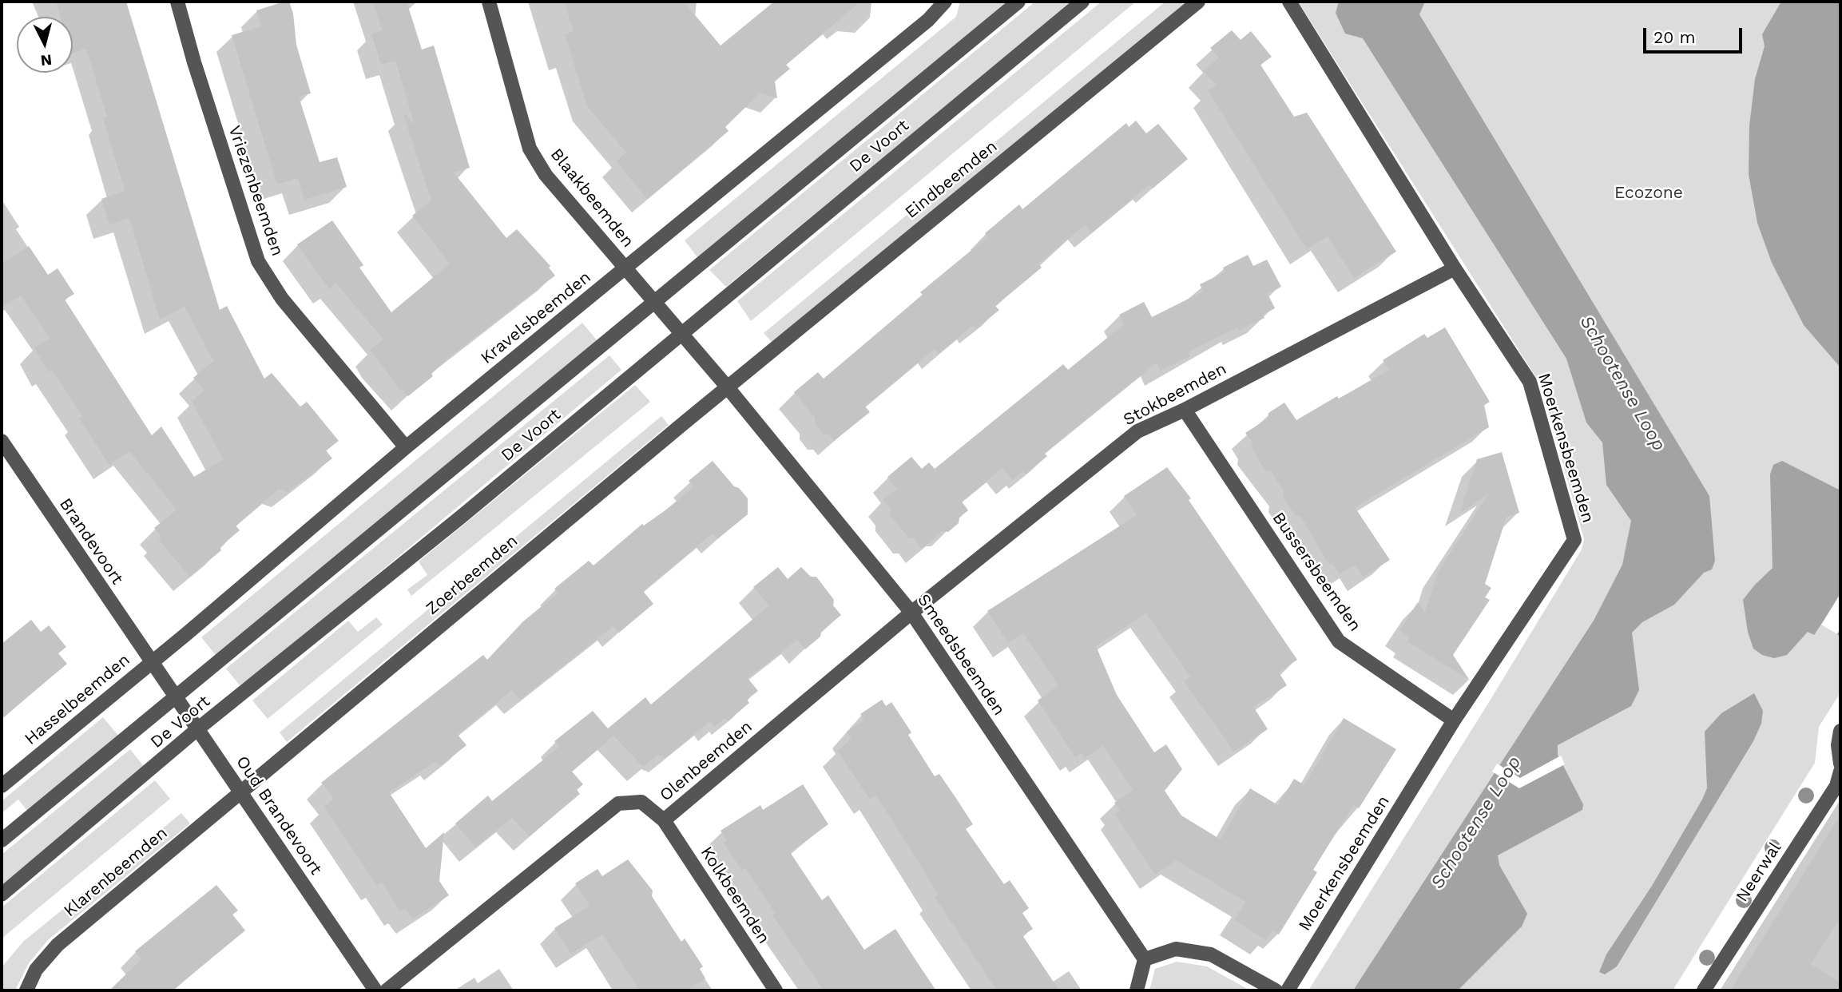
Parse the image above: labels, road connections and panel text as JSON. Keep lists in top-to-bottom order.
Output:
{
  "streets": {
    "street": [
      "De Voort",
      "Eindbeemden",
      "Vriezenbeemden",
      "Blaakbeemden",
      "Kravelsbeemden",
      "Stokbeemden",
      "Moerkensbeemden",
      "Brandevoort",
      "Bussersbeemden",
      "Zoerbeemden",
      "Smeedsbeemden",
      "Hasselbeemden",
      "Olenbeemden",
      "Oud Brandevoort",
      "Klarenbeemden",
      "Neerwal",
      "Kolkbeemden"
    ]
  },
  "crossings": [
    ["De Voort", "Blaakbeemden"],
    ["De Voort", "Oud Brandevoort"],
    ["Eindbeemden", "Blaakbeemden"],
    ["Eindbeemden", "Zoerbeemden"],
    ["Eindbeemden", "Smeedsbeemden"],
    ["Vriezenbeemden", "Kravelsbeemden"],
    ["Blaakbeemden", "Kravelsbeemden"],
    ["Blaakbeemden", "Zoerbeemden"],
    ["Blaakbeemden", "Smeedsbeemden"],
    ["Kravelsbeemden", "Brandevoort"],
    ["Kravelsbeemden", "Hasselbeemden"],
    ["Kravelsbeemden", "Oud Brandevoort"],
    ["Stokbeemden", "Moerkensbeemden"],
    ["Stokbeemden", "Bussersbeemden"],
    ["Stokbeemden", "Smeedsbeemden"],
    ["Stokbeemden", "Olenbeemden"],
    ["Moerkensbeemden", "Bussersbeemden"],
    ["Brandevoort", "Hasselbeemden"],
    ["Brandevoort", "Oud Brandevoort"],
    ["Zoerbeemden", "Smeedsbeemden"],
    ["Zoerbeemden", "Oud Brandevoort"],
    ["Zoerbeemden", "Klarenbeemden"],
    ["Smeedsbeemden", "Olenbeemden"],
    ["Hasselbeemden", "Oud Brandevoort"],
    ["Olenbeemden", "Kolkbeemden"],
    ["Oud Brandevoort", "Klarenbeemden"]
  ],
  "water": ["Schootense Loop"],
  "parks": ["Ecozone"],
  "scale_bar": "20 m",
  "north": "bottom"
}
